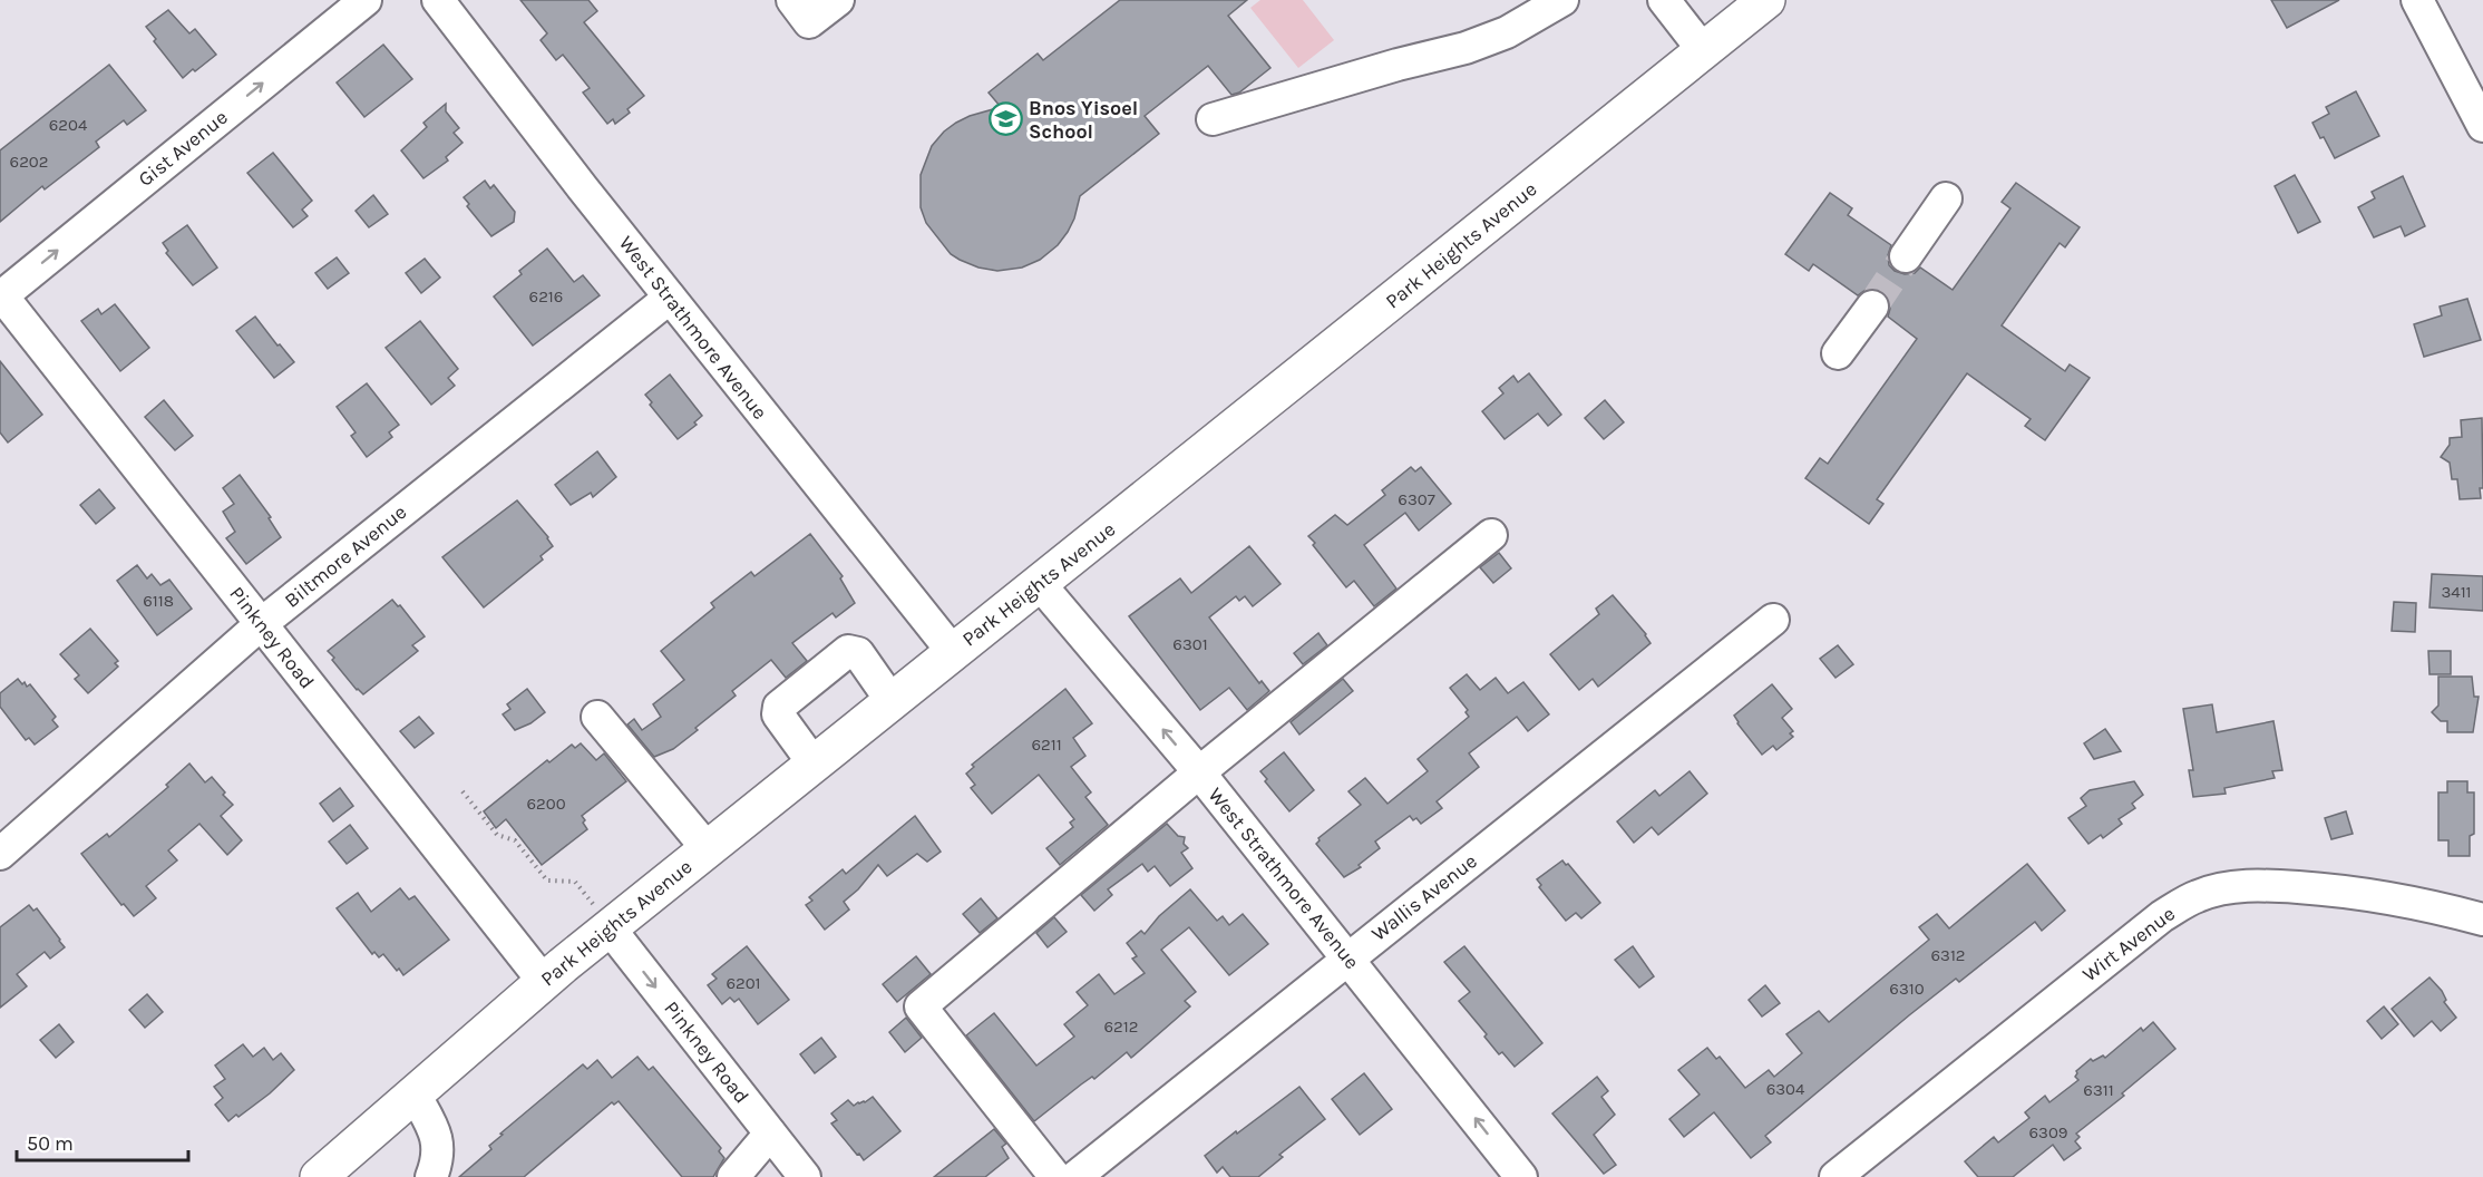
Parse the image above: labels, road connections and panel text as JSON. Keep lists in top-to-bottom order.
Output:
{
  "streets": {
    "main road": ["Park Heights Avenue"],
    "street": [
      "Gist Avenue",
      "West Strathmore Avenue",
      "Biltmore Avenue",
      "Pinkney Road",
      "Wallis Avenue",
      "Wirt Avenue"
    ]
  },
  "crossings": [
    ["Gist Avenue", "Pinkney Road"],
    ["Park Heights Avenue", "West Strathmore Avenue"],
    ["Park Heights Avenue", "Pinkney Road"],
    ["West Strathmore Avenue", "Biltmore Avenue"],
    ["West Strathmore Avenue", "Wallis Avenue"],
    ["Biltmore Avenue", "Pinkney Road"]
  ],
  "one_way": ["Gist Avenue"],
  "places": {
    "school or university": ["Bnos Yisoel School"]
  },
  "house_numbers": [
    "6204",
    "6202",
    "6216",
    "6307",
    "3411",
    "6118",
    "6301",
    "6211",
    "6200",
    "6312",
    "6201",
    "6310",
    "6212",
    "6304",
    "6311",
    "6309"
  ],
  "scale_bar": "50 m"
}
